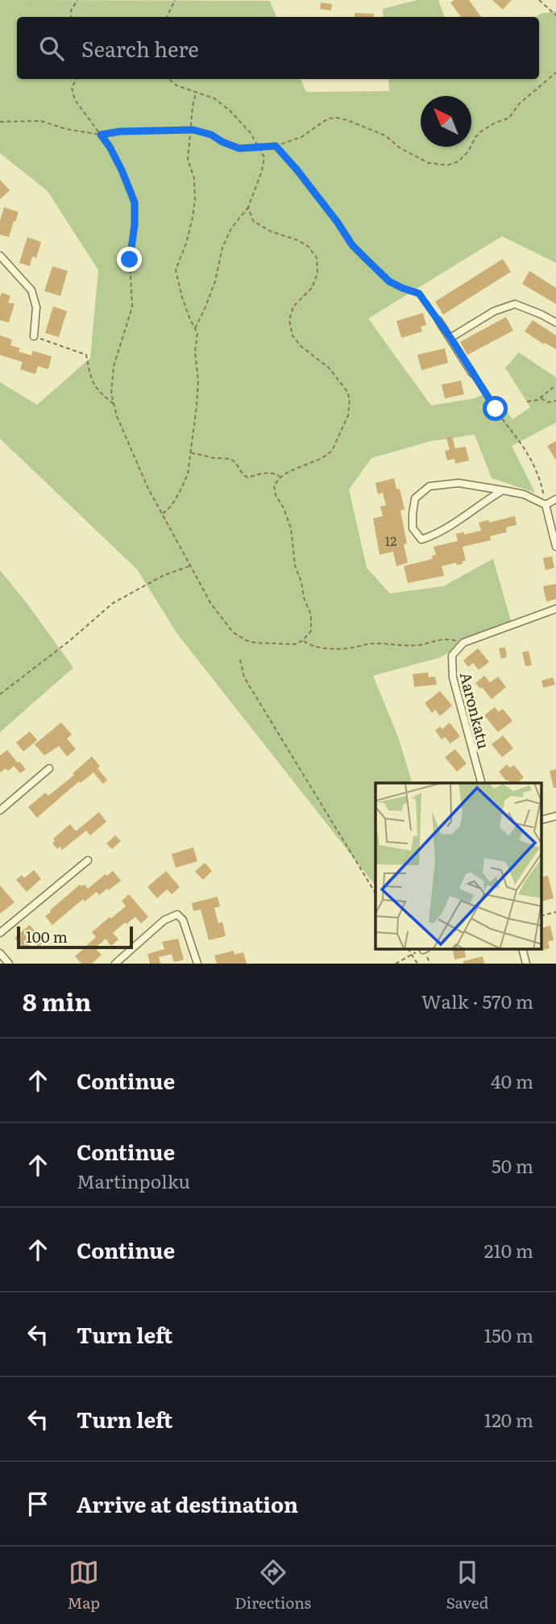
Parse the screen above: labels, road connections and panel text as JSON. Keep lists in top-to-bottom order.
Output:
{
  "streets": {
    "street": ["Aaronkatu"]
  },
  "house_numbers": ["12"],
  "scale_bar": "100 m",
  "north": "top left",
  "page": {
    "search": "Search here",
    "scale": "100 m",
    "heading": ["8 min", "Walk · 570 m"],
    "list": [
      ["Continue", "40 m"],
      ["Continue", "Martinpolku", "50 m"],
      ["Continue", "210 m"],
      ["Turn left", "150 m"],
      ["Turn left", "120 m"],
      "Arrive at destination"
    ],
    "nav": ["Map", "Directions", "Saved"]
  }
}
